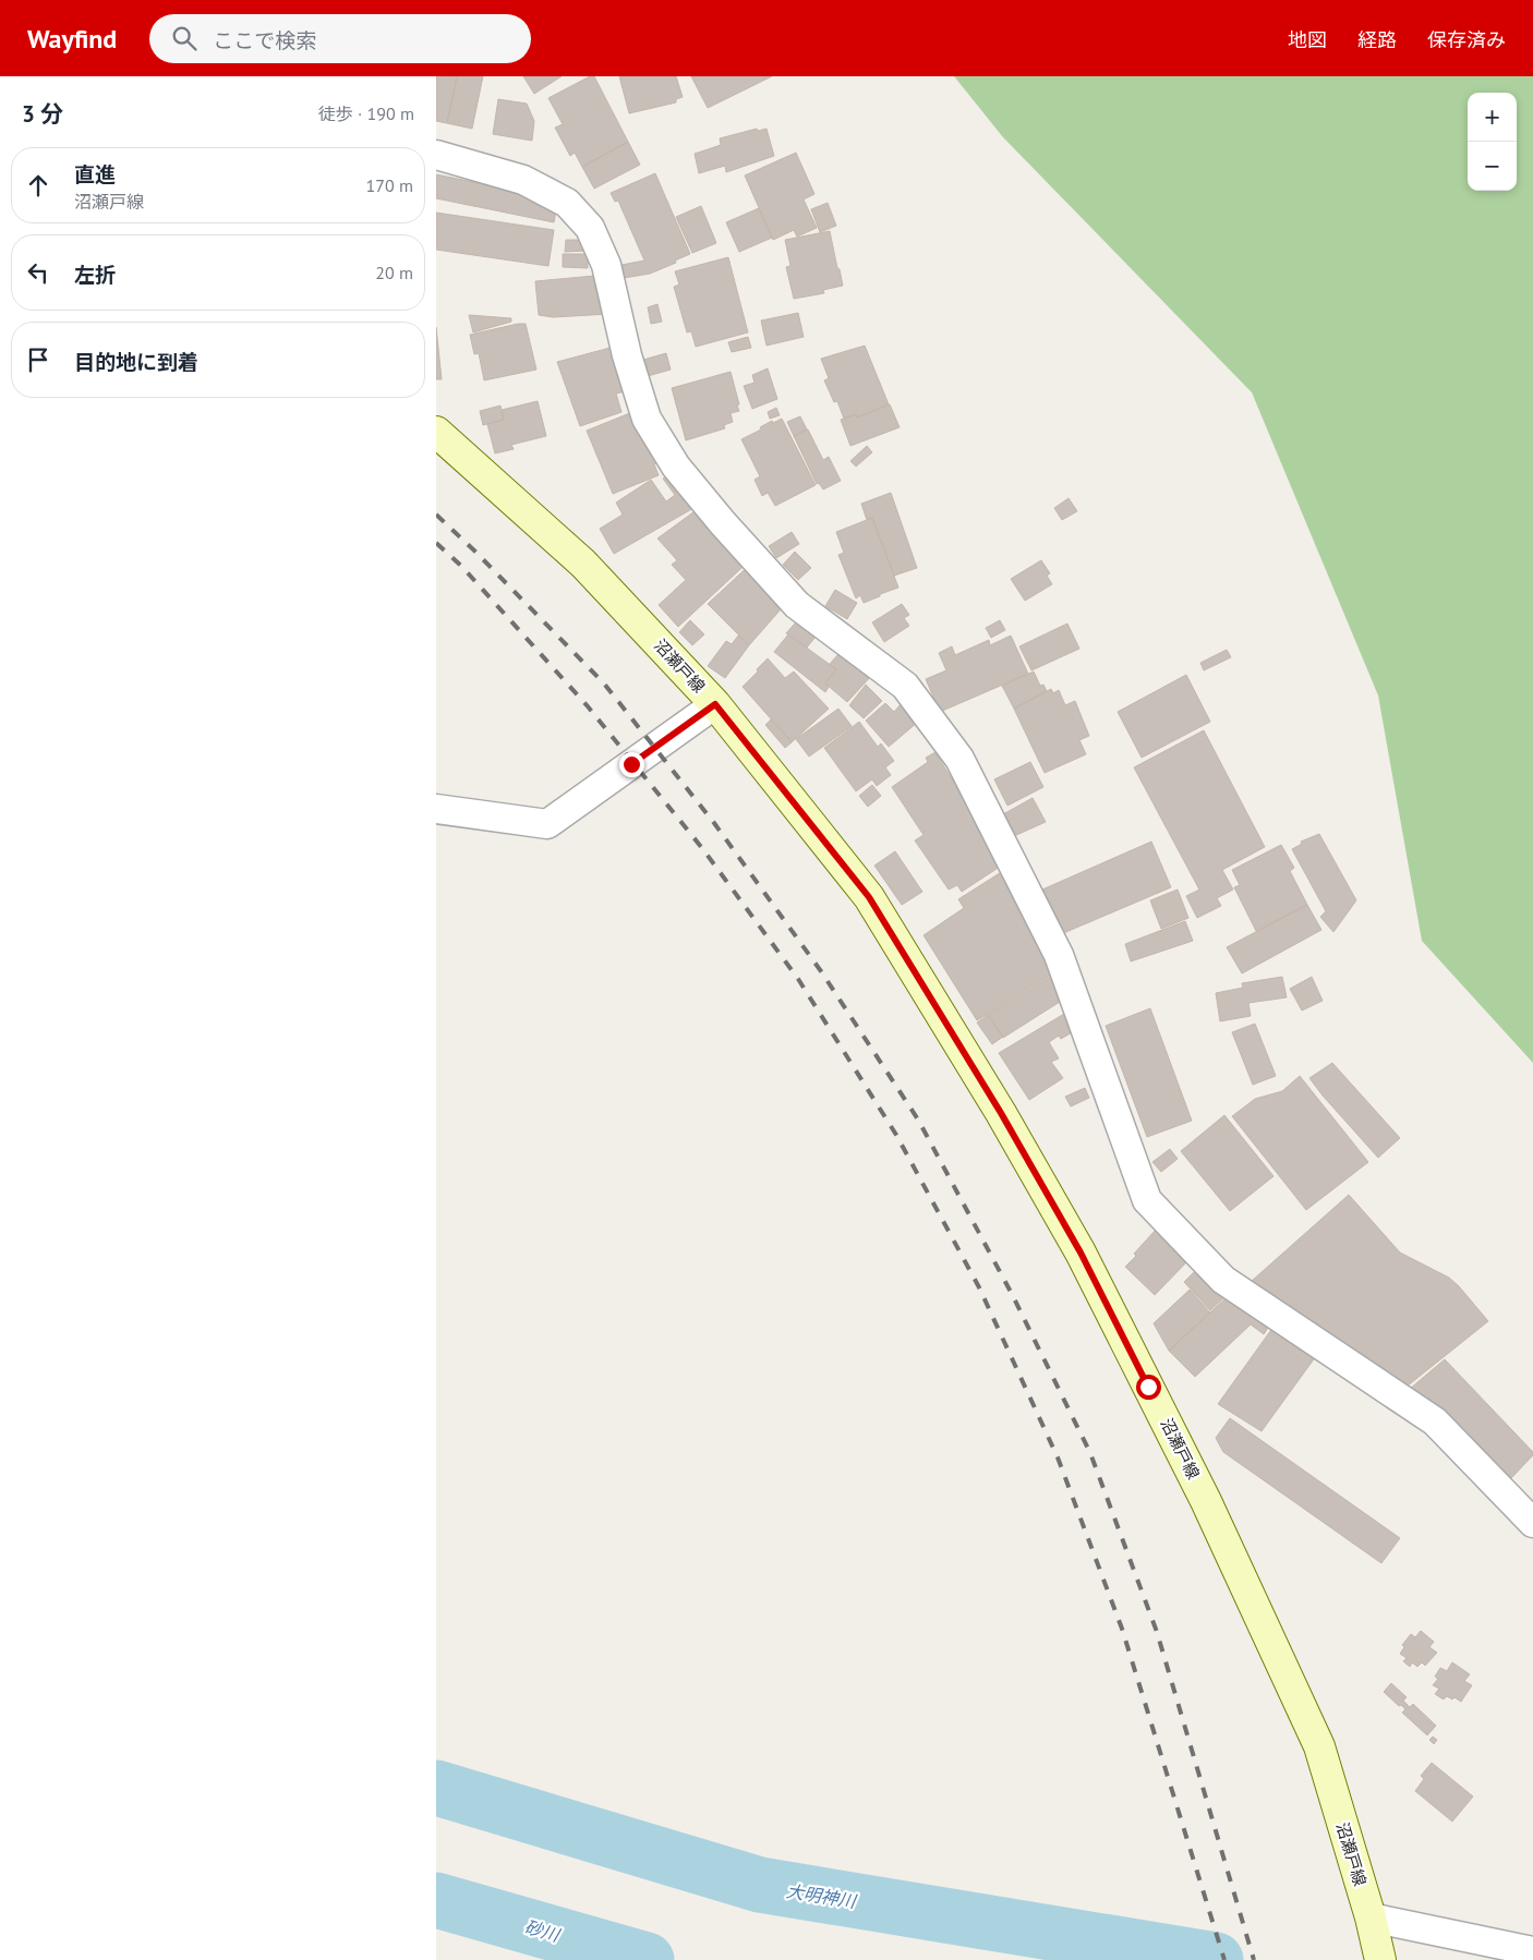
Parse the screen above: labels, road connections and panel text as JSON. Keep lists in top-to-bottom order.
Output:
{
  "streets": {
    "main road": ["沼瀬戸線"]
  },
  "water": ["大明神川", "砂川"],
  "page": {
    "header": "Wayfind",
    "search": "ここで検索",
    "nav": ["地図", "経路", "保存済み"],
    "heading": ["3 分", "徒歩 · 190 m"],
    "map_buttons": ["+", "−"],
    "list": [
      ["直進", "沼瀬戸線", "170 m"],
      ["左折", "20 m"],
      "目的地に到着"
    ]
  }
}
